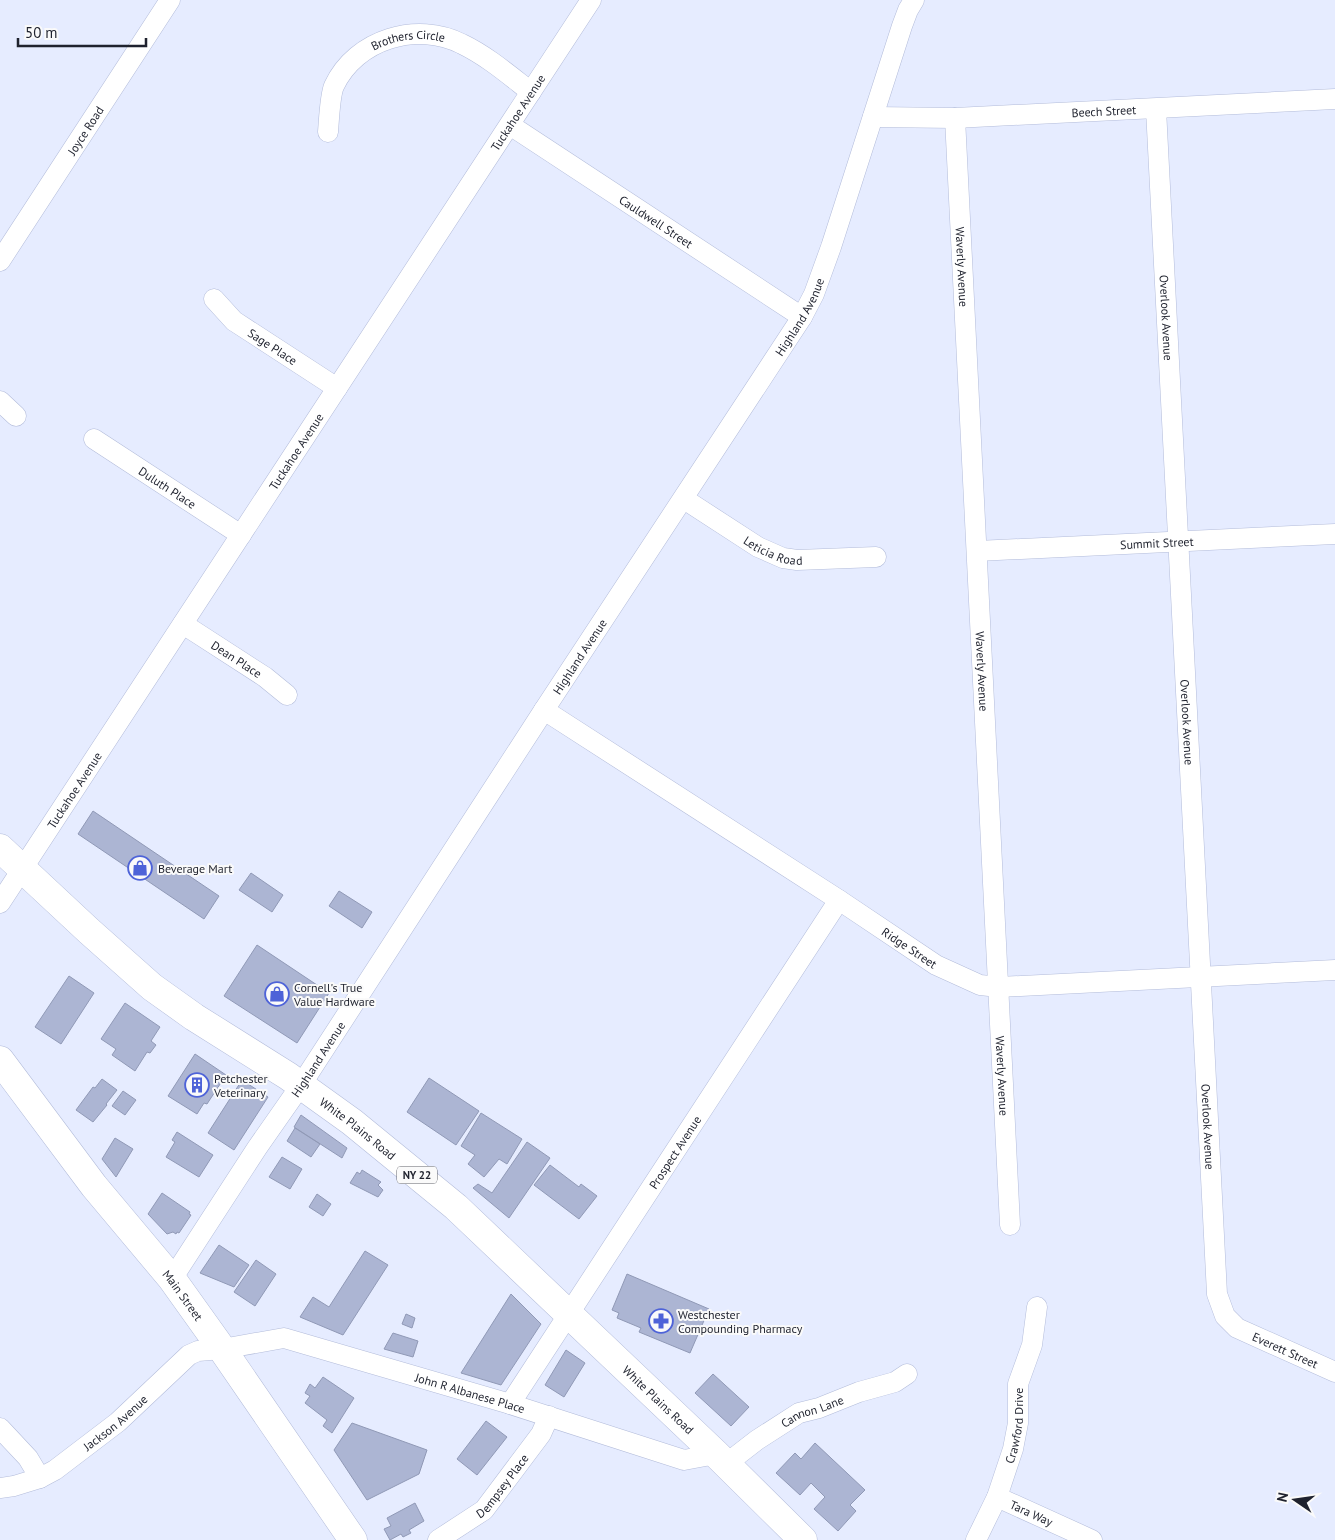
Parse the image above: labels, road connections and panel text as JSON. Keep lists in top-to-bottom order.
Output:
{
  "streets": {
    "main road": ["White Plains Road", "NY 22", "Main Street"],
    "street": [
      "Brothers Circle",
      "Beech Street",
      "Tuckahoe Avenue",
      "Joyce Road",
      "Cauldwell Street",
      "Waverly Avenue",
      "Highland Avenue",
      "Overlook Avenue",
      "Sage Place",
      "Duluth Place",
      "Summit Street",
      "Leticia Road",
      "Dean Place",
      "Ridge Street",
      "Prospect Avenue",
      "Everett Street",
      "John R Albanese Place",
      "Cannon Lane",
      "Jackson Avenue",
      "Crawford Drive",
      "Dempsey Place",
      "Tara Way"
    ]
  },
  "crossings": [
    ["Brothers Circle", "Tuckahoe Avenue"],
    ["Beech Street", "Waverly Avenue"],
    ["Beech Street", "Highland Avenue"],
    ["Beech Street", "Overlook Avenue"],
    ["Tuckahoe Avenue", "Cauldwell Street"],
    ["Tuckahoe Avenue", "Sage Place"],
    ["Tuckahoe Avenue", "Duluth Place"],
    ["Tuckahoe Avenue", "Dean Place"],
    ["Tuckahoe Avenue", "White Plains Road"],
    ["Cauldwell Street", "Highland Avenue"],
    ["Waverly Avenue", "Summit Street"],
    ["Waverly Avenue", "Ridge Street"],
    ["Highland Avenue", "Leticia Road"],
    ["Highland Avenue", "Ridge Street"],
    ["Highland Avenue", "White Plains Road"],
    ["Highland Avenue", "Main Street"],
    ["Overlook Avenue", "Summit Street"],
    ["Overlook Avenue", "Ridge Street"],
    ["Overlook Avenue", "Everett Street"],
    ["Ridge Street", "Prospect Avenue"],
    ["White Plains Road", "Prospect Avenue"],
    ["White Plains Road", "John R Albanese Place"],
    ["White Plains Road", "Cannon Lane"],
    ["Prospect Avenue", "John R Albanese Place"],
    ["Main Street", "John R Albanese Place"],
    ["Main Street", "Jackson Avenue"],
    ["John R Albanese Place", "Cannon Lane"],
    ["John R Albanese Place", "Jackson Avenue"],
    ["John R Albanese Place", "Dempsey Place"],
    ["Crawford Drive", "Tara Way"]
  ],
  "places": {
    "shop": ["Beverage Mart", "Cornell's True Value Hardware"],
    "building": ["Petchester Veterinary"],
    "pharmacy": ["Westchester Compounding Pharmacy"]
  },
  "scale_bar": "50 m",
  "north": "left"
}
